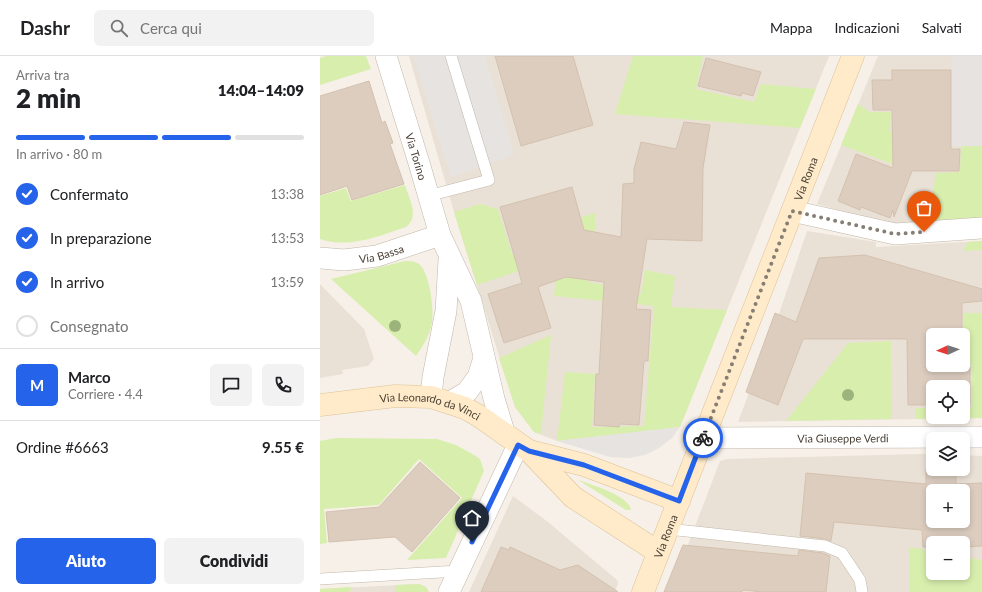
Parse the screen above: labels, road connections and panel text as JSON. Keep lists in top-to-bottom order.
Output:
{
  "streets": {
    "main road": ["Via Roma", "Via Leonardo da Vinci"],
    "street": ["Via Torino", "Via Bassa", "Via Giuseppe Verdi"]
  },
  "crossings": [
    ["Via Torino", "Via Bassa"],
    ["Via Torino", "Via Leonardo da Vinci"],
    ["Via Roma", "Via Leonardo da Vinci"],
    ["Via Roma", "Via Giuseppe Verdi"]
  ],
  "north": "left",
  "page": {
    "header": "Dashr",
    "search": "Cerca qui",
    "nav": ["Mappa", "Indicazioni", "Salvati"],
    "heading": ["2 min", "Arriva tra", "14:04–14:09"],
    "panel": [
      "Marco",
      "Corriere · 4.4",
      "Ordine #6663",
      "9.55 €"
    ],
    "bar": "In arrivo · 80 m",
    "list": [
      ["Confermato", "13:38"],
      ["In preparazione", "13:53"],
      ["In arrivo", "13:59"],
      "Consegnato"
    ],
    "map_buttons": ["+", "−"],
    "round": "M",
    "buttons": ["Aiuto", "Condividi"]
  }
}
